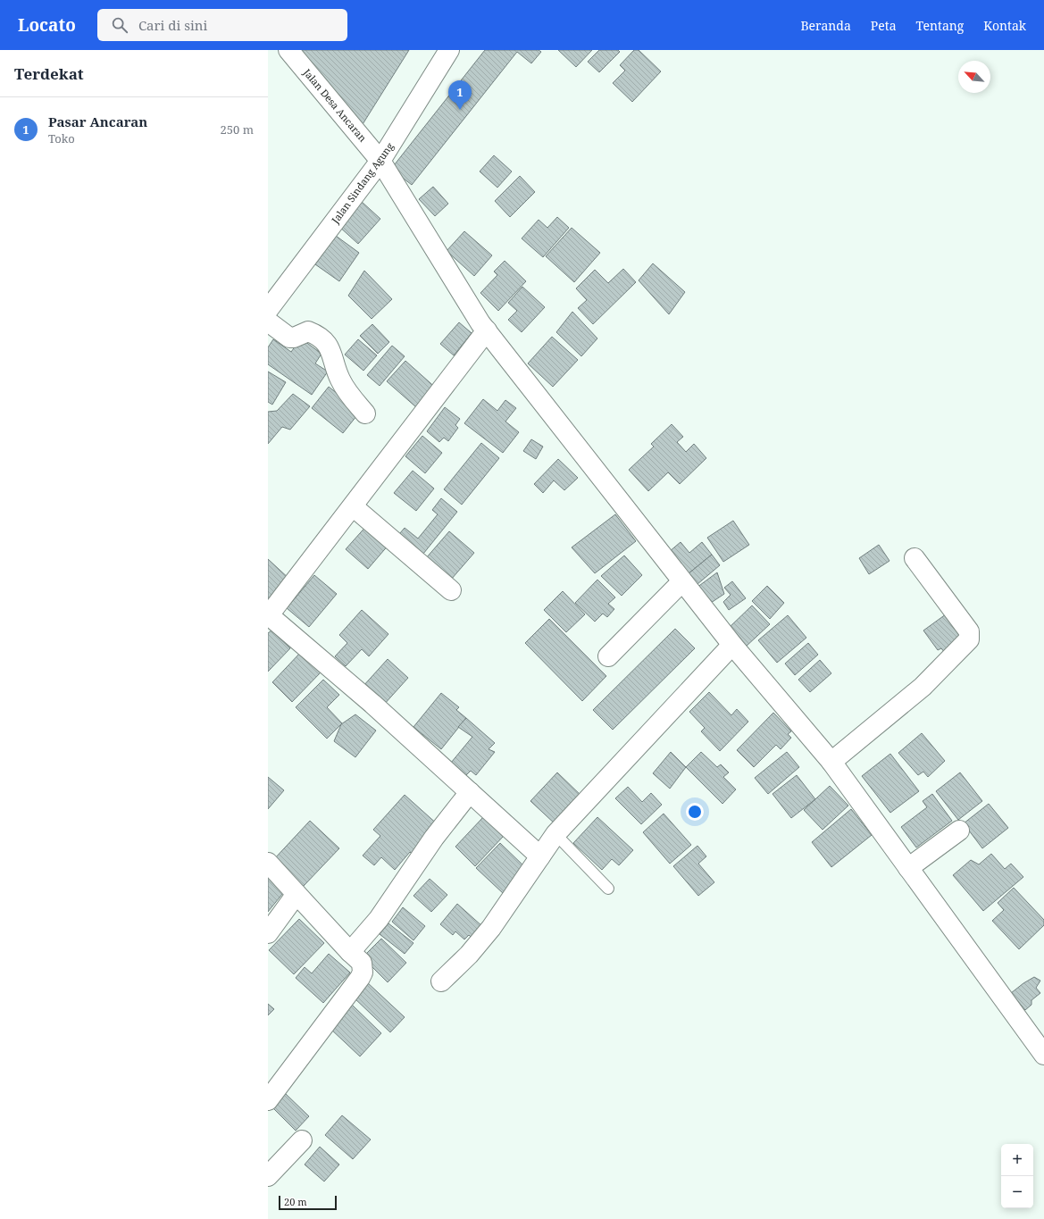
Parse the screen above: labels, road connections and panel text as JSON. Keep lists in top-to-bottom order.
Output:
{
  "streets": {
    "street": ["Jalan Desa Ancaran", "Jalan Sindang Agung"]
  },
  "crossings": [
    ["Jalan Desa Ancaran", "Jalan Sindang Agung"]
  ],
  "scale_bar": "20 m",
  "north": "top left",
  "page": {
    "header": "Locato",
    "search": "Cari di sini",
    "nav": [
      "Beranda",
      "Peta",
      "Tentang",
      "Kontak"
    ],
    "heading": "Terdekat",
    "pins": "1",
    "list": [
      {
        "mark": "1",
        "name": "Pasar Ancaran",
        "note": "Toko",
        "value": "250 m"
      }
    ],
    "map_buttons": ["+", "−"],
    "scale": "20 m"
  }
}
